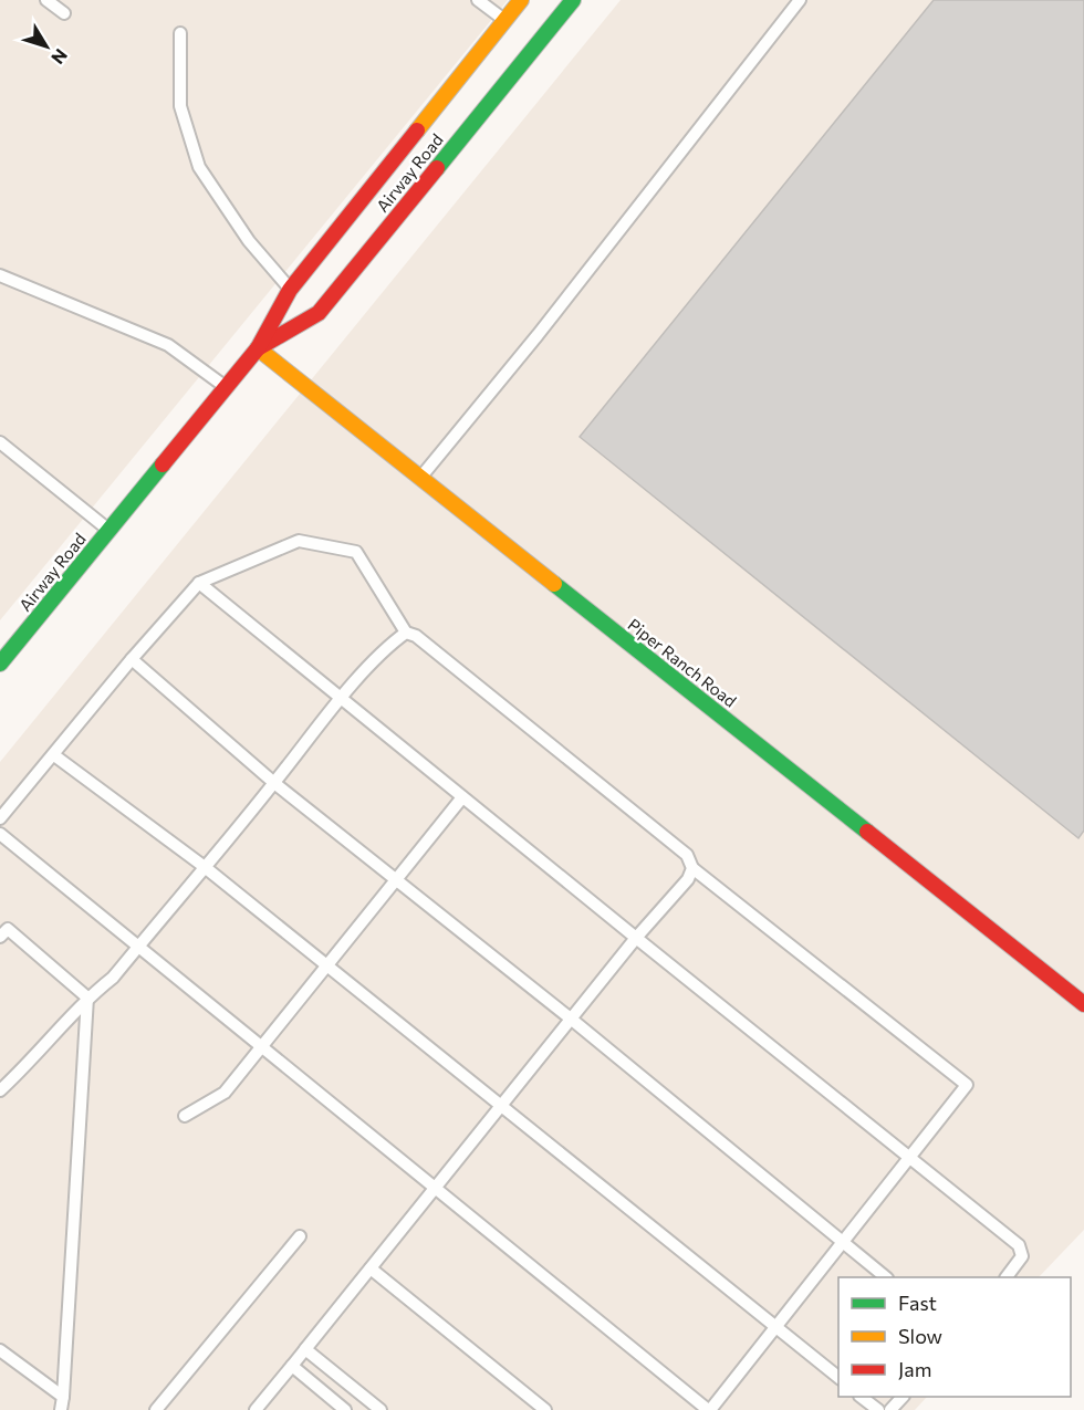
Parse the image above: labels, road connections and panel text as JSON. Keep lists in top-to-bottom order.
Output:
{
  "streets": {
    "street": ["Airway Road", "Piper Ranch Road"]
  },
  "crossings": [
    ["Airway Road", "Piper Ranch Road"]
  ],
  "legend": ["Fast", "Slow", "Jam"],
  "north": "bottom right"
}
